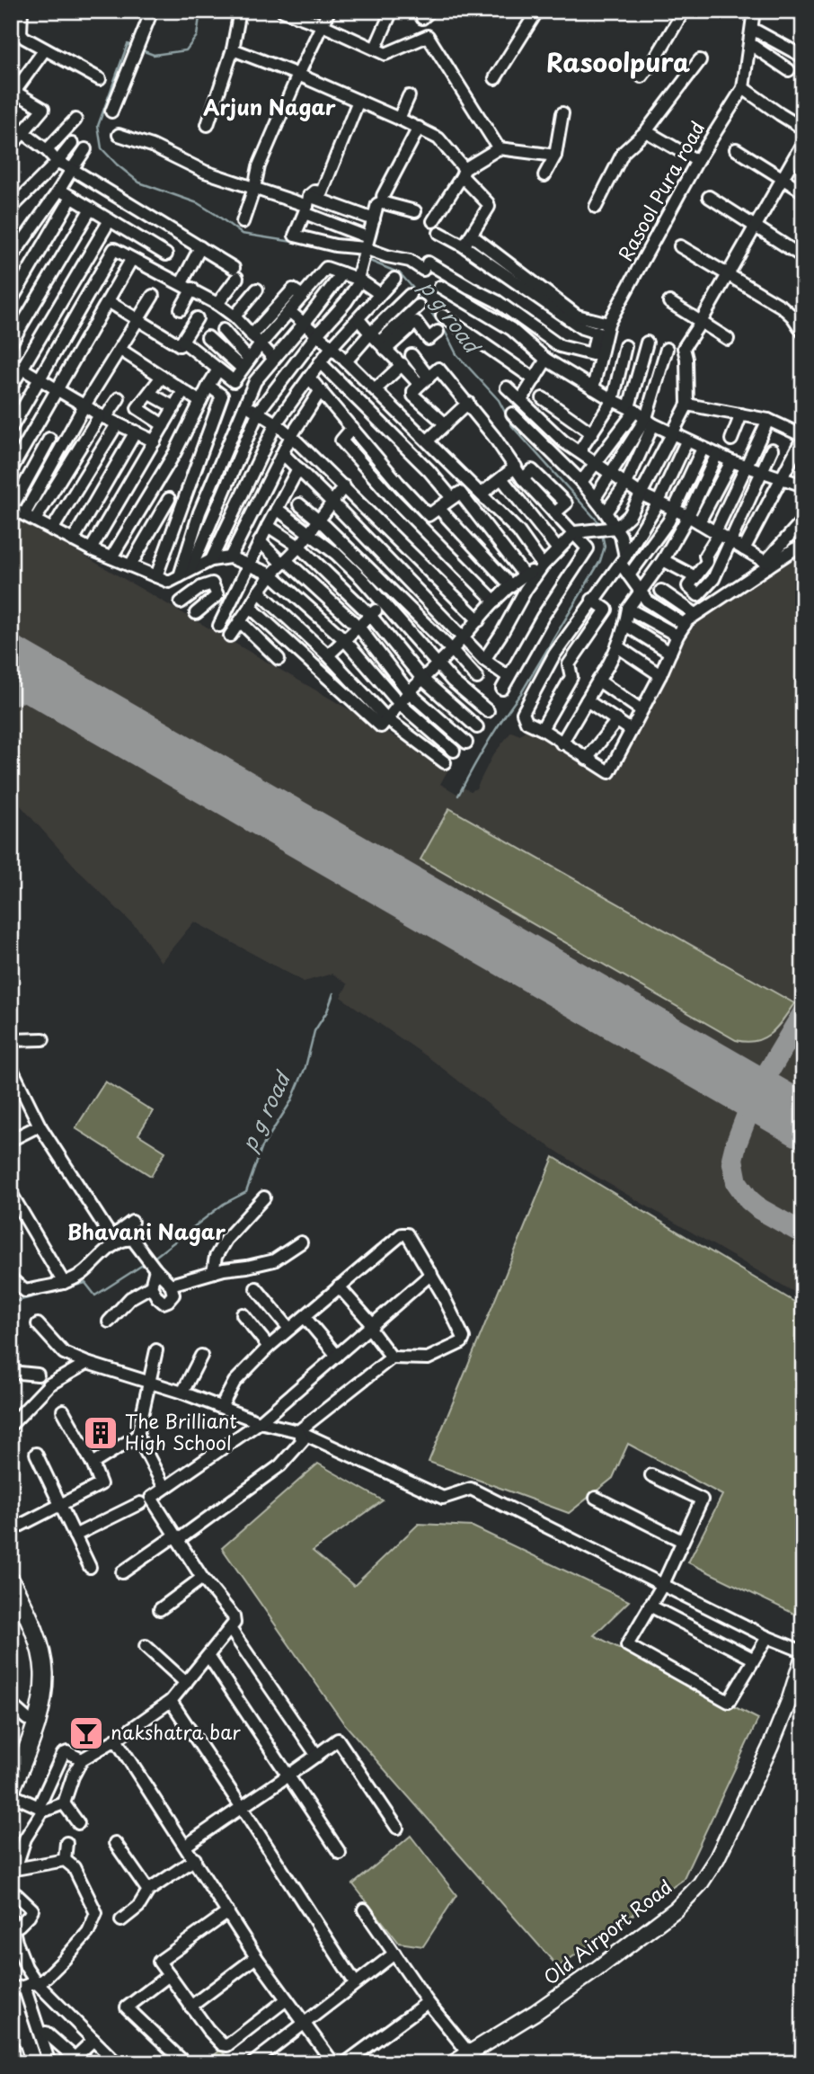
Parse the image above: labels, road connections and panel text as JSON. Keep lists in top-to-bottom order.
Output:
{
  "streets": {
    "main road": ["Old Airport Road"],
    "street": ["Rasool Pura road"]
  },
  "districts": ["Rasoolpura", "Arjun Nagar", "Bhavani Nagar"],
  "water": ["p g road"],
  "places": {
    "building": ["The Brilliant High School"],
    "bar": ["nakshatra bar"]
  }
}
